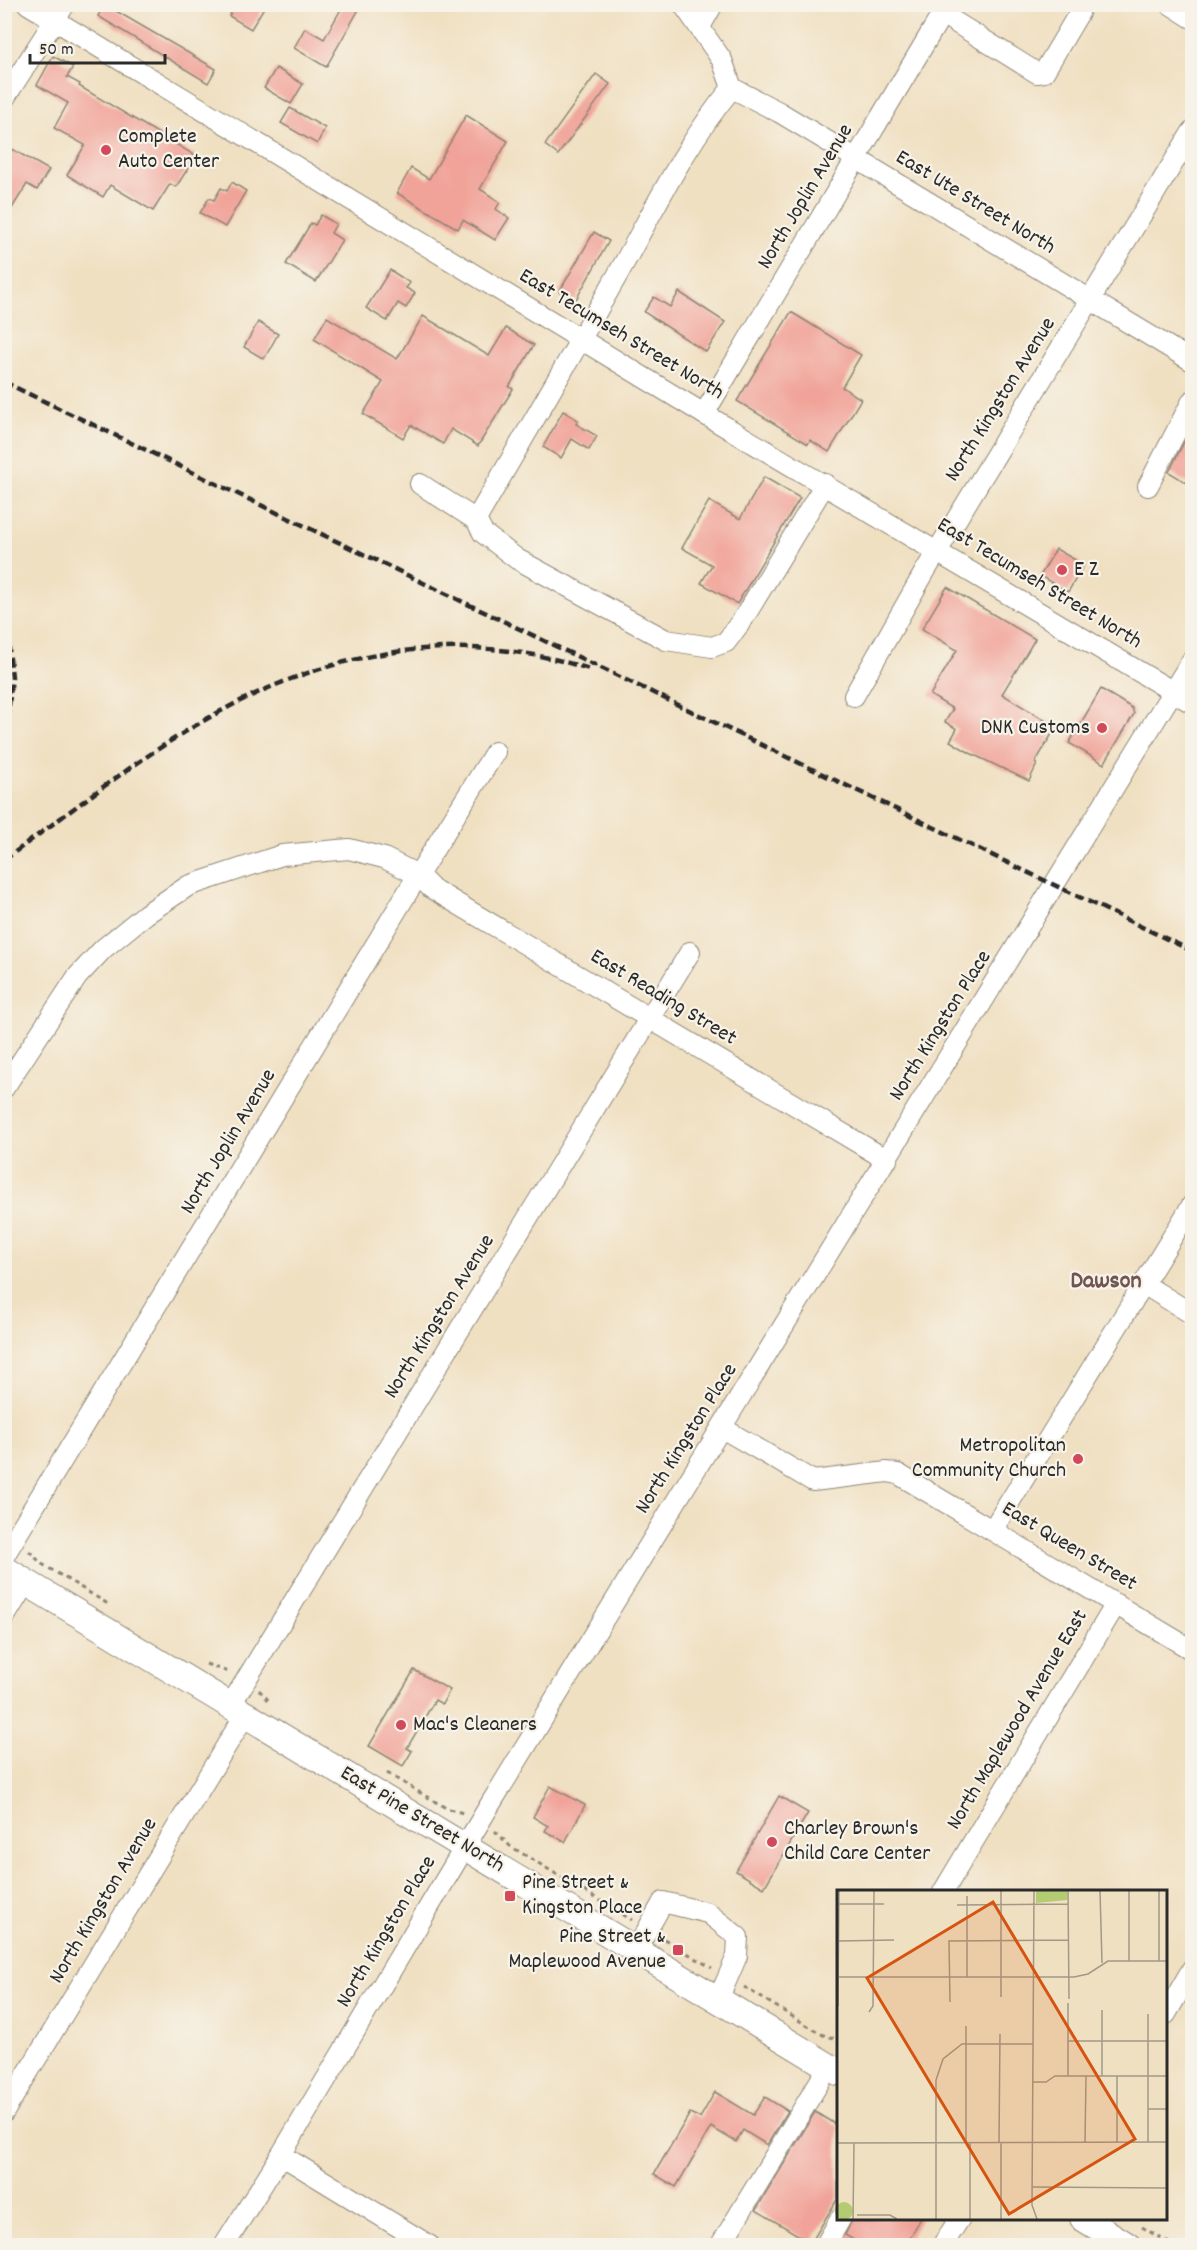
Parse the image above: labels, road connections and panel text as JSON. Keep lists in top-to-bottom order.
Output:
{
  "streets": {
    "main road": ["East Pine Street North"],
    "street": [
      "North Joplin Avenue",
      "East Ute Street North",
      "East Tecumseh Street North",
      "North Kingston Avenue",
      "East Reading Street",
      "North Kingston Place",
      "East Queen Street",
      "North Maplewood Avenue East"
    ]
  },
  "crossings": [
    ["North Joplin Avenue", "East Ute Street North"],
    ["North Joplin Avenue", "East Tecumseh Street North"],
    ["North Joplin Avenue", "East Reading Street"],
    ["East Ute Street North", "North Kingston Avenue"],
    ["East Tecumseh Street North", "North Kingston Avenue"],
    ["East Tecumseh Street North", "North Kingston Place"],
    ["North Kingston Avenue", "East Reading Street"],
    ["North Kingston Avenue", "East Pine Street North"],
    ["East Reading Street", "North Kingston Place"],
    ["North Kingston Place", "East Queen Street"],
    ["North Kingston Place", "East Pine Street North"],
    ["East Queen Street", "North Maplewood Avenue East"]
  ],
  "districts": ["Dawson"],
  "places": {
    "other": [
      "Complete Auto Center",
      "E Z",
      "DNK Customs",
      "Metropolitan Community Church",
      "Mac's Cleaners",
      "Charley Brown's Child Care Center"
    ],
    "transit": ["Pine Street & Kingston Place", "Pine Street & Maplewood Avenue"]
  },
  "scale_bar": "50 m"
}
